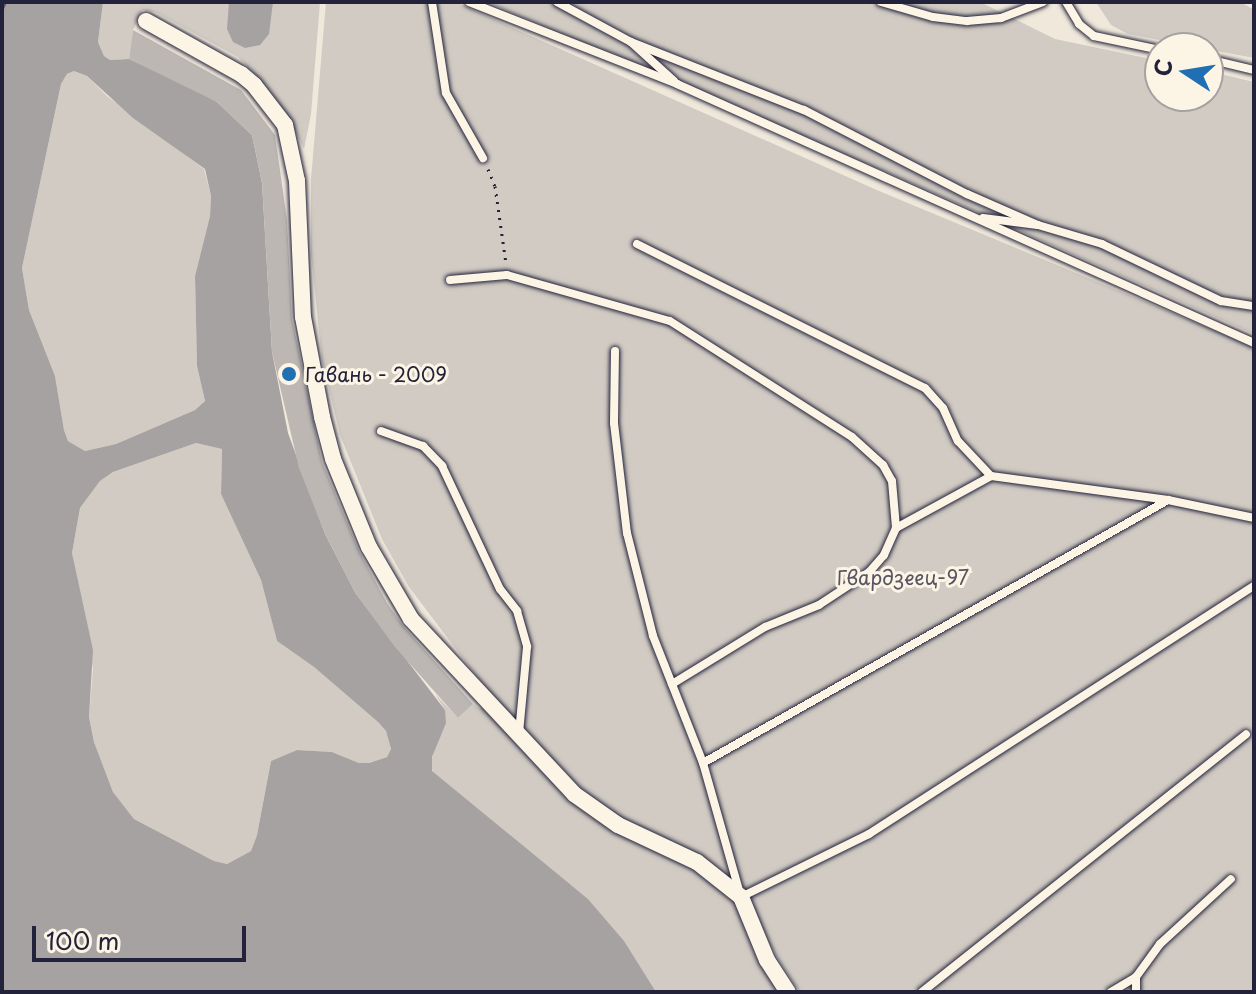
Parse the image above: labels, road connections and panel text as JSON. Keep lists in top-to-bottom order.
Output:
{
  "parks": ["Гвардзеец-97"],
  "places": ["Гавань - 2009"],
  "scale_bar": "100 m",
  "north": "left"
}
